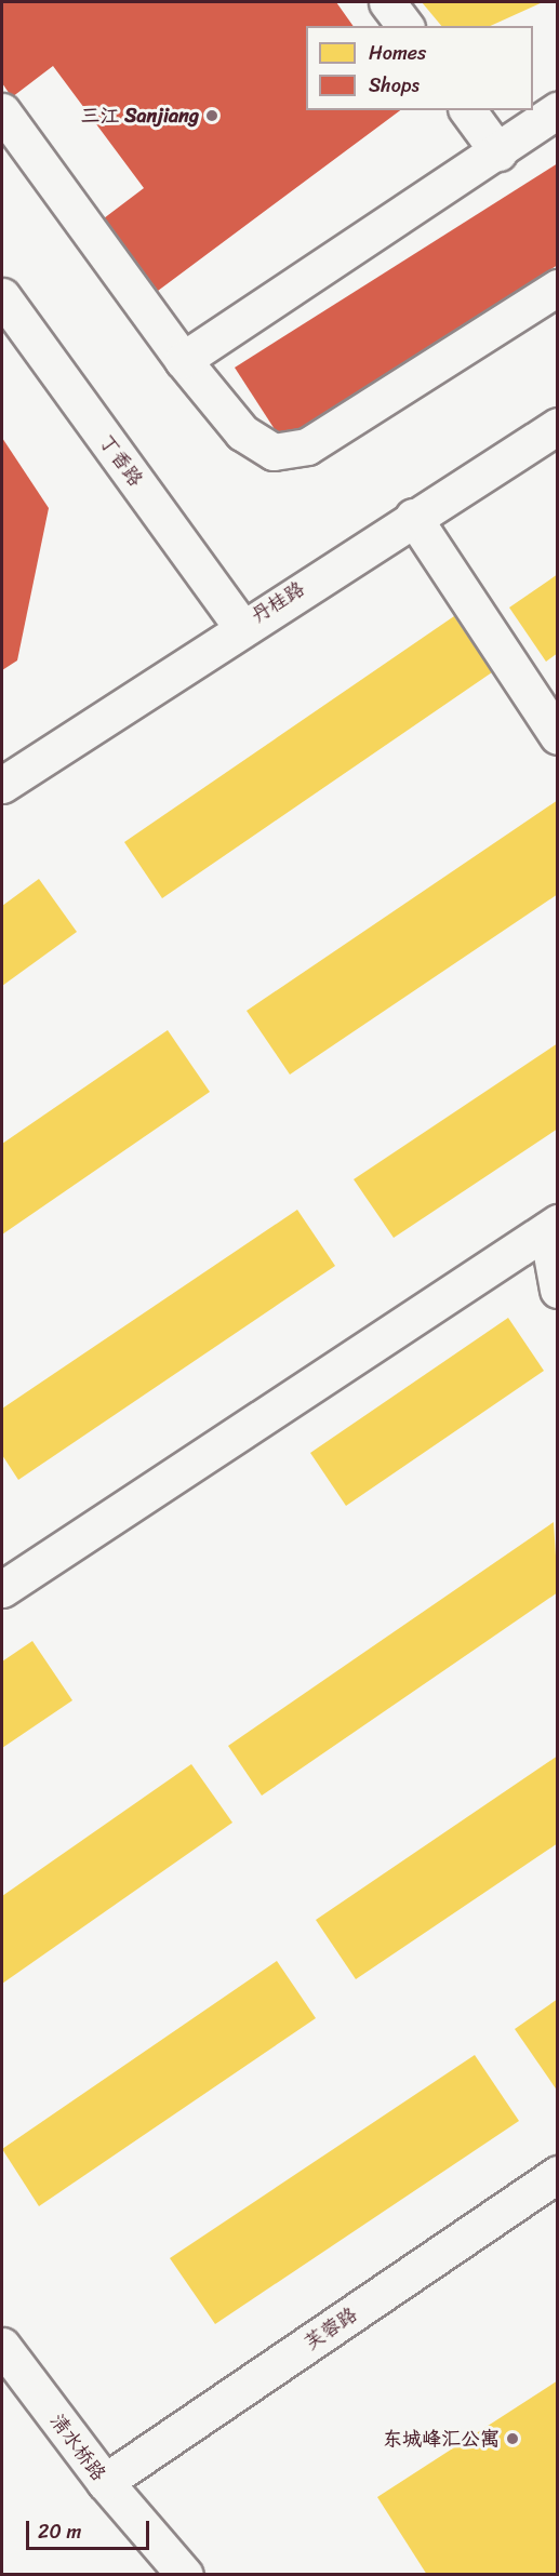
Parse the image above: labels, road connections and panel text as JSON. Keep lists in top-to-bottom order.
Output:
{
  "streets": {
    "street": [
      "丁香路",
      "丹桂路",
      "芙蓉路",
      "清水桥路"
    ]
  },
  "crossings": [
    ["丁香路", "丹桂路"],
    ["芙蓉路", "清水桥路"]
  ],
  "places": ["三江 Sanjiang", "东城峰汇公寓"],
  "legend": ["Homes", "Shops"],
  "scale_bar": "20 m"
}
